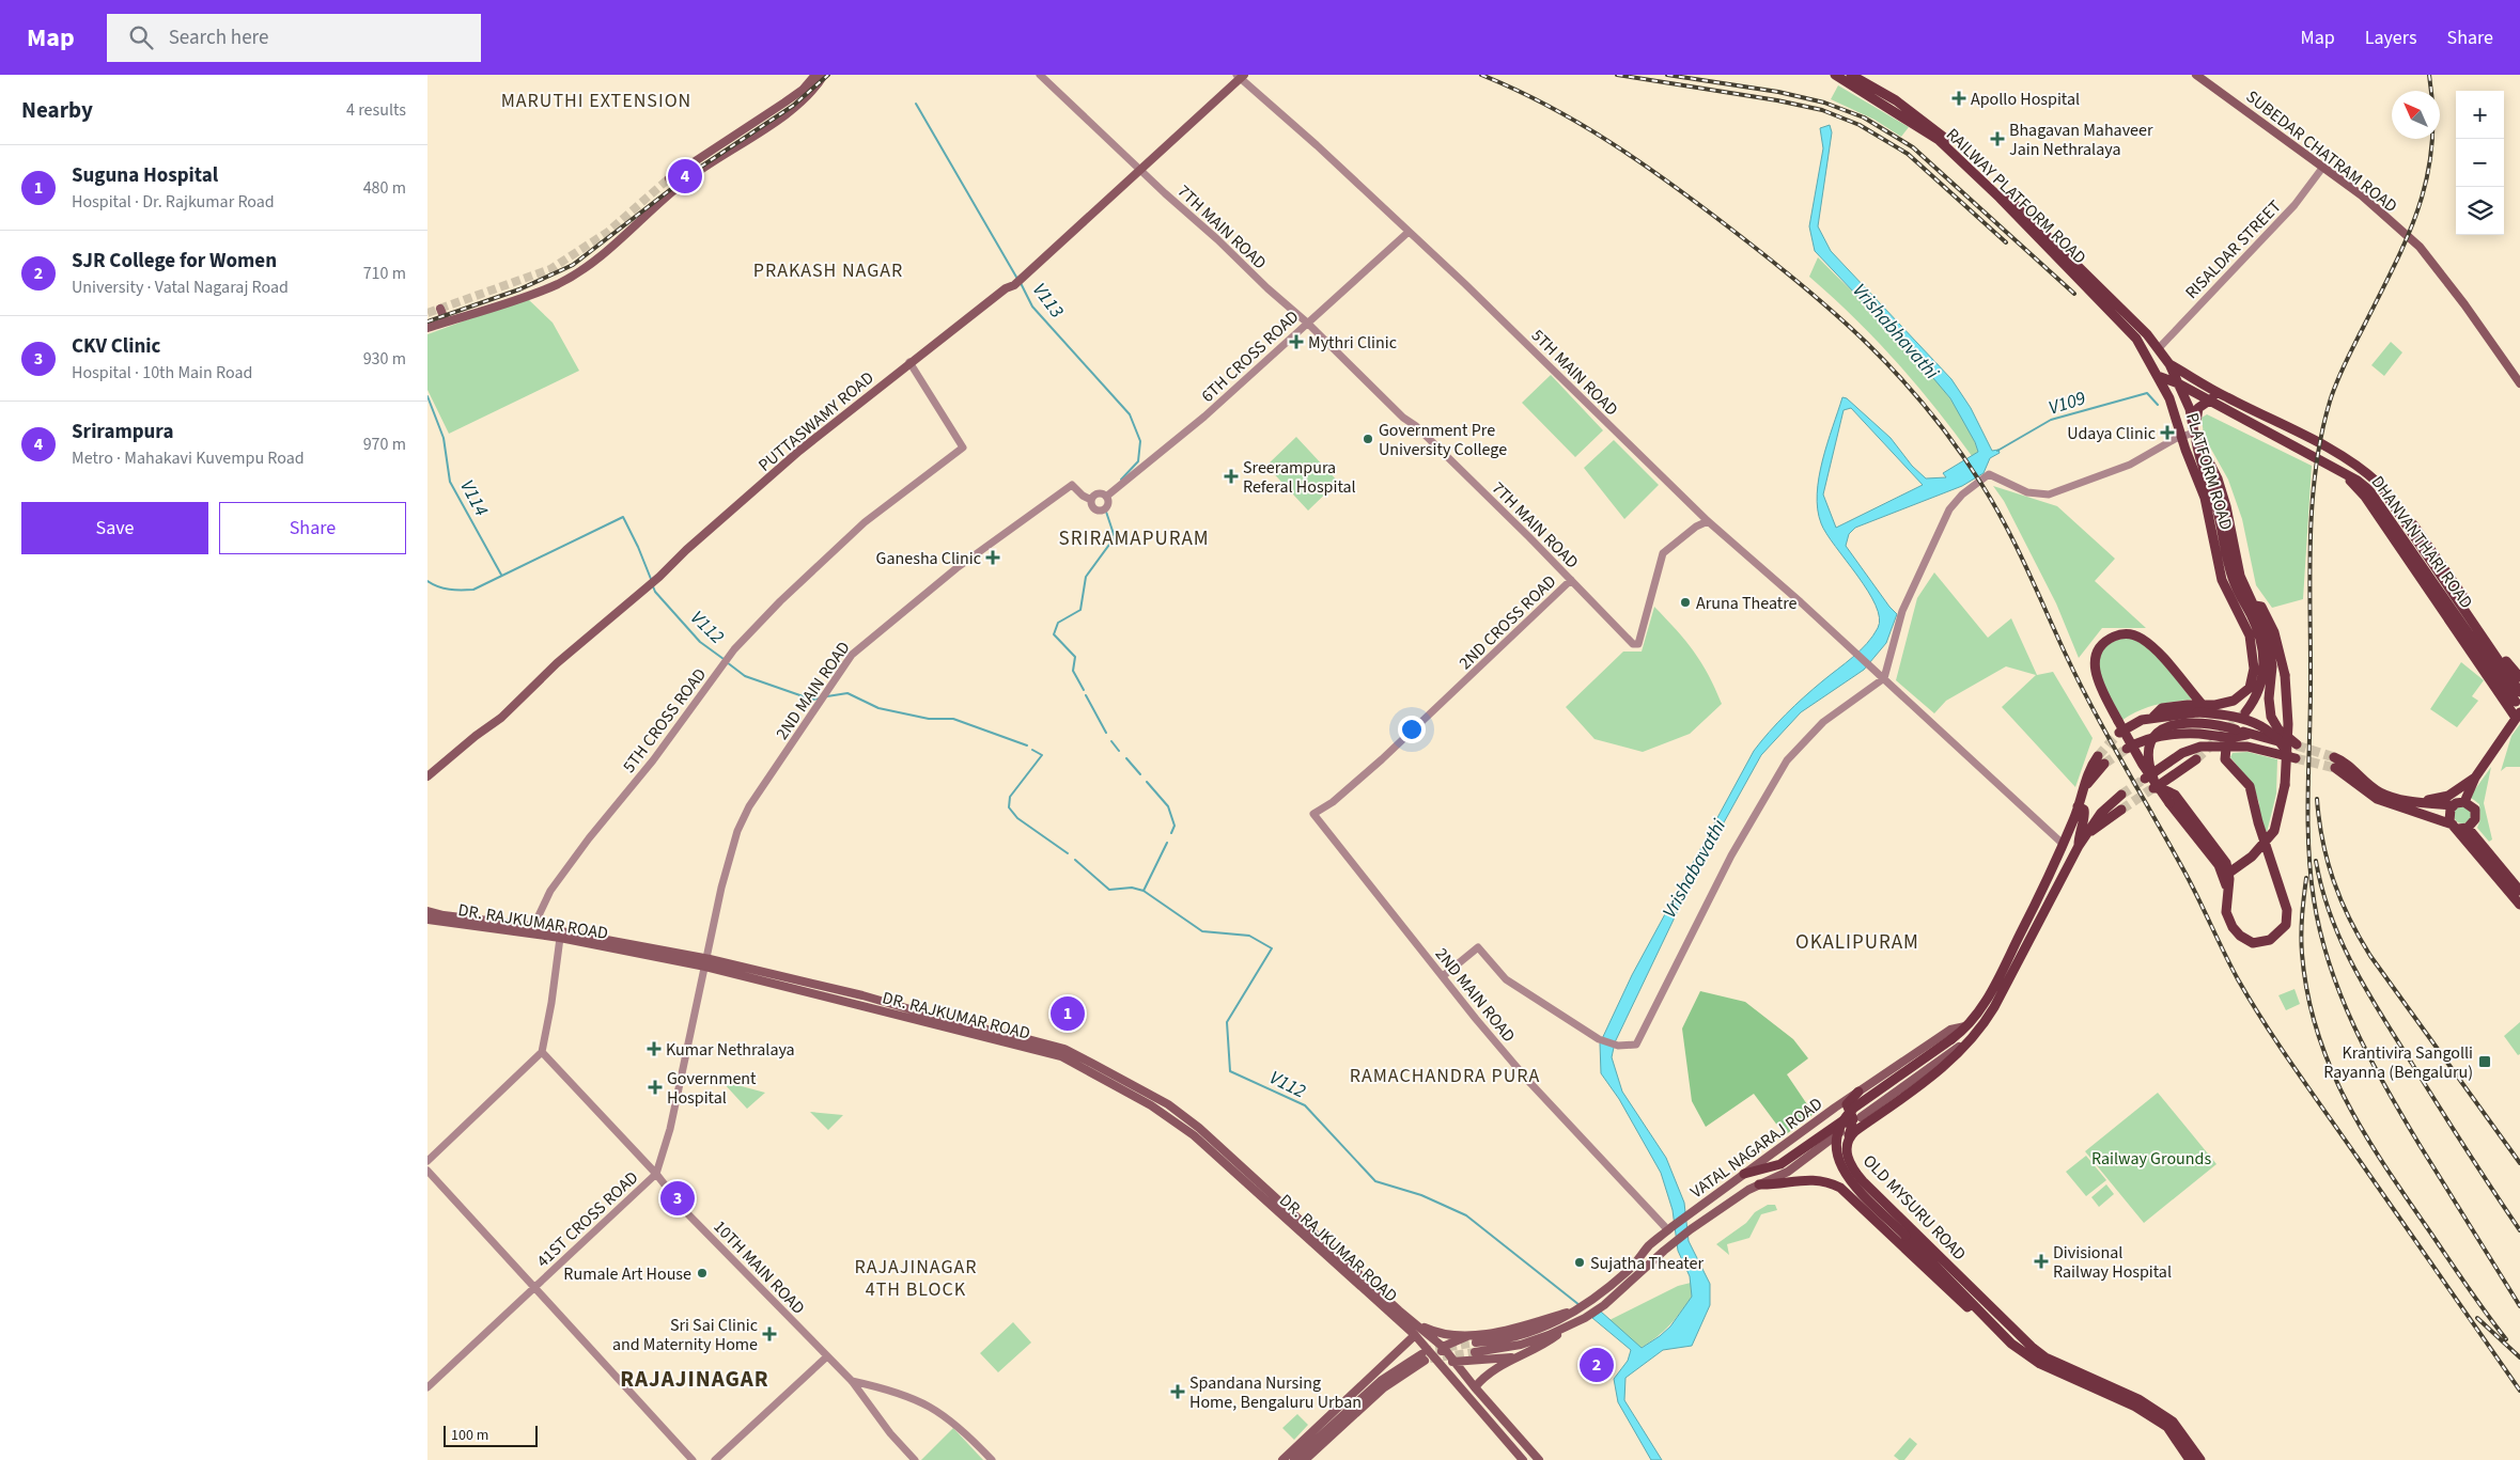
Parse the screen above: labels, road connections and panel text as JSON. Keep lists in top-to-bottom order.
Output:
{
  "streets": {
    "main road": [
      "SUBEDAR CHATRAM ROAD",
      "RAILWAY PLATFORM ROAD",
      "PUTTASWAMY ROAD",
      "PLATFORM ROAD",
      "DHANVANTHARI ROAD",
      "DR. RAJKUMAR ROAD",
      "VATAL NAGARAJ ROAD",
      "OLD MYSURU ROAD"
    ],
    "street": [
      "7TH MAIN ROAD",
      "RISALDAR STREET",
      "6TH CROSS ROAD",
      "5TH MAIN ROAD",
      "2ND CROSS ROAD",
      "2ND MAIN ROAD",
      "5TH CROSS ROAD",
      "41ST CROSS ROAD",
      "10TH MAIN ROAD"
    ]
  },
  "crossings": [
    ["SUBEDAR CHATRAM ROAD", "RISALDAR STREET"],
    ["RAILWAY PLATFORM ROAD", "RISALDAR STREET"],
    ["RAILWAY PLATFORM ROAD", "PLATFORM ROAD"],
    ["RAILWAY PLATFORM ROAD", "DHANVANTHARI ROAD"],
    ["7TH MAIN ROAD", "6TH CROSS ROAD"],
    ["7TH MAIN ROAD", "5TH MAIN ROAD"],
    ["7TH MAIN ROAD", "PUTTASWAMY ROAD"],
    ["7TH MAIN ROAD", "2ND CROSS ROAD"],
    ["6TH CROSS ROAD", "5TH MAIN ROAD"],
    ["6TH CROSS ROAD", "2ND MAIN ROAD"],
    ["PUTTASWAMY ROAD", "5TH CROSS ROAD"],
    ["PLATFORM ROAD", "DHANVANTHARI ROAD"],
    ["2ND CROSS ROAD", "2ND MAIN ROAD"],
    ["2ND MAIN ROAD", "DR. RAJKUMAR ROAD"],
    ["2ND MAIN ROAD", "VATAL NAGARAJ ROAD"],
    ["2ND MAIN ROAD", "41ST CROSS ROAD"],
    ["5TH CROSS ROAD", "DR. RAJKUMAR ROAD"],
    ["DR. RAJKUMAR ROAD", "41ST CROSS ROAD"],
    ["VATAL NAGARAJ ROAD", "OLD MYSURU ROAD"],
    ["41ST CROSS ROAD", "10TH MAIN ROAD"]
  ],
  "districts": [
    "MARUTHI EXTENSION",
    "PRAKASH NAGAR",
    "SRIRAMAPURAM",
    "OKALIPURAM",
    "RAMACHANDRA PURA",
    "RAJAJINAGAR 4TH BLOCK",
    "RAJAJINAGAR"
  ],
  "water": [
    "V113",
    "Vrishabhavathi",
    "V109",
    "V114",
    "V112",
    "Vrishabavathi"
  ],
  "parks": ["Railway Grounds"],
  "places": {
    "health": [
      "Apollo Hospital",
      "Bhagavan Mahaveer Jain Nethralaya",
      "Mythri Clinic",
      "Udaya Clinic",
      "Sreerampura Referal Hospital",
      "Ganesha Clinic",
      "Kumar Nethralaya",
      "Government Hospital",
      "Divisional Railway Hospital",
      "Sri Sai Clinic and Maternity Home",
      "Spandana Nursing Home, Bengaluru Urban"
    ],
    "other": [
      "Government Pre University College",
      "Aruna Theatre",
      "Sujatha Theater",
      "Rumale Art House"
    ],
    "transit": ["Krantivira Sangolli Rayanna (Bengaluru)"]
  },
  "scale_bar": "100 m",
  "north": "top left",
  "page": {
    "header": "Map",
    "search": "Search here",
    "nav": ["Map", "Layers", "Share"],
    "heading": ["Nearby", "4 results"],
    "map_buttons": ["+", "−"],
    "list": [
      {
        "mark": "1",
        "name": "Suguna Hospital",
        "note": "Hospital · Dr. Rajkumar Road",
        "value": "480 m"
      },
      {
        "mark": "2",
        "name": "SJR College for Women",
        "note": "University · Vatal Nagaraj Road",
        "value": "710 m"
      },
      {
        "mark": "3",
        "name": "CKV Clinic",
        "note": "Hospital · 10th Main Road",
        "value": "930 m"
      },
      {
        "mark": "4",
        "name": "Srirampura",
        "note": "Metro · Mahakavi Kuvempu Road",
        "value": "970 m"
      }
    ],
    "pins": [
      "4",
      "1",
      "3",
      "2"
    ],
    "buttons": ["Save", "Share"],
    "scale": "100 m"
  }
}
